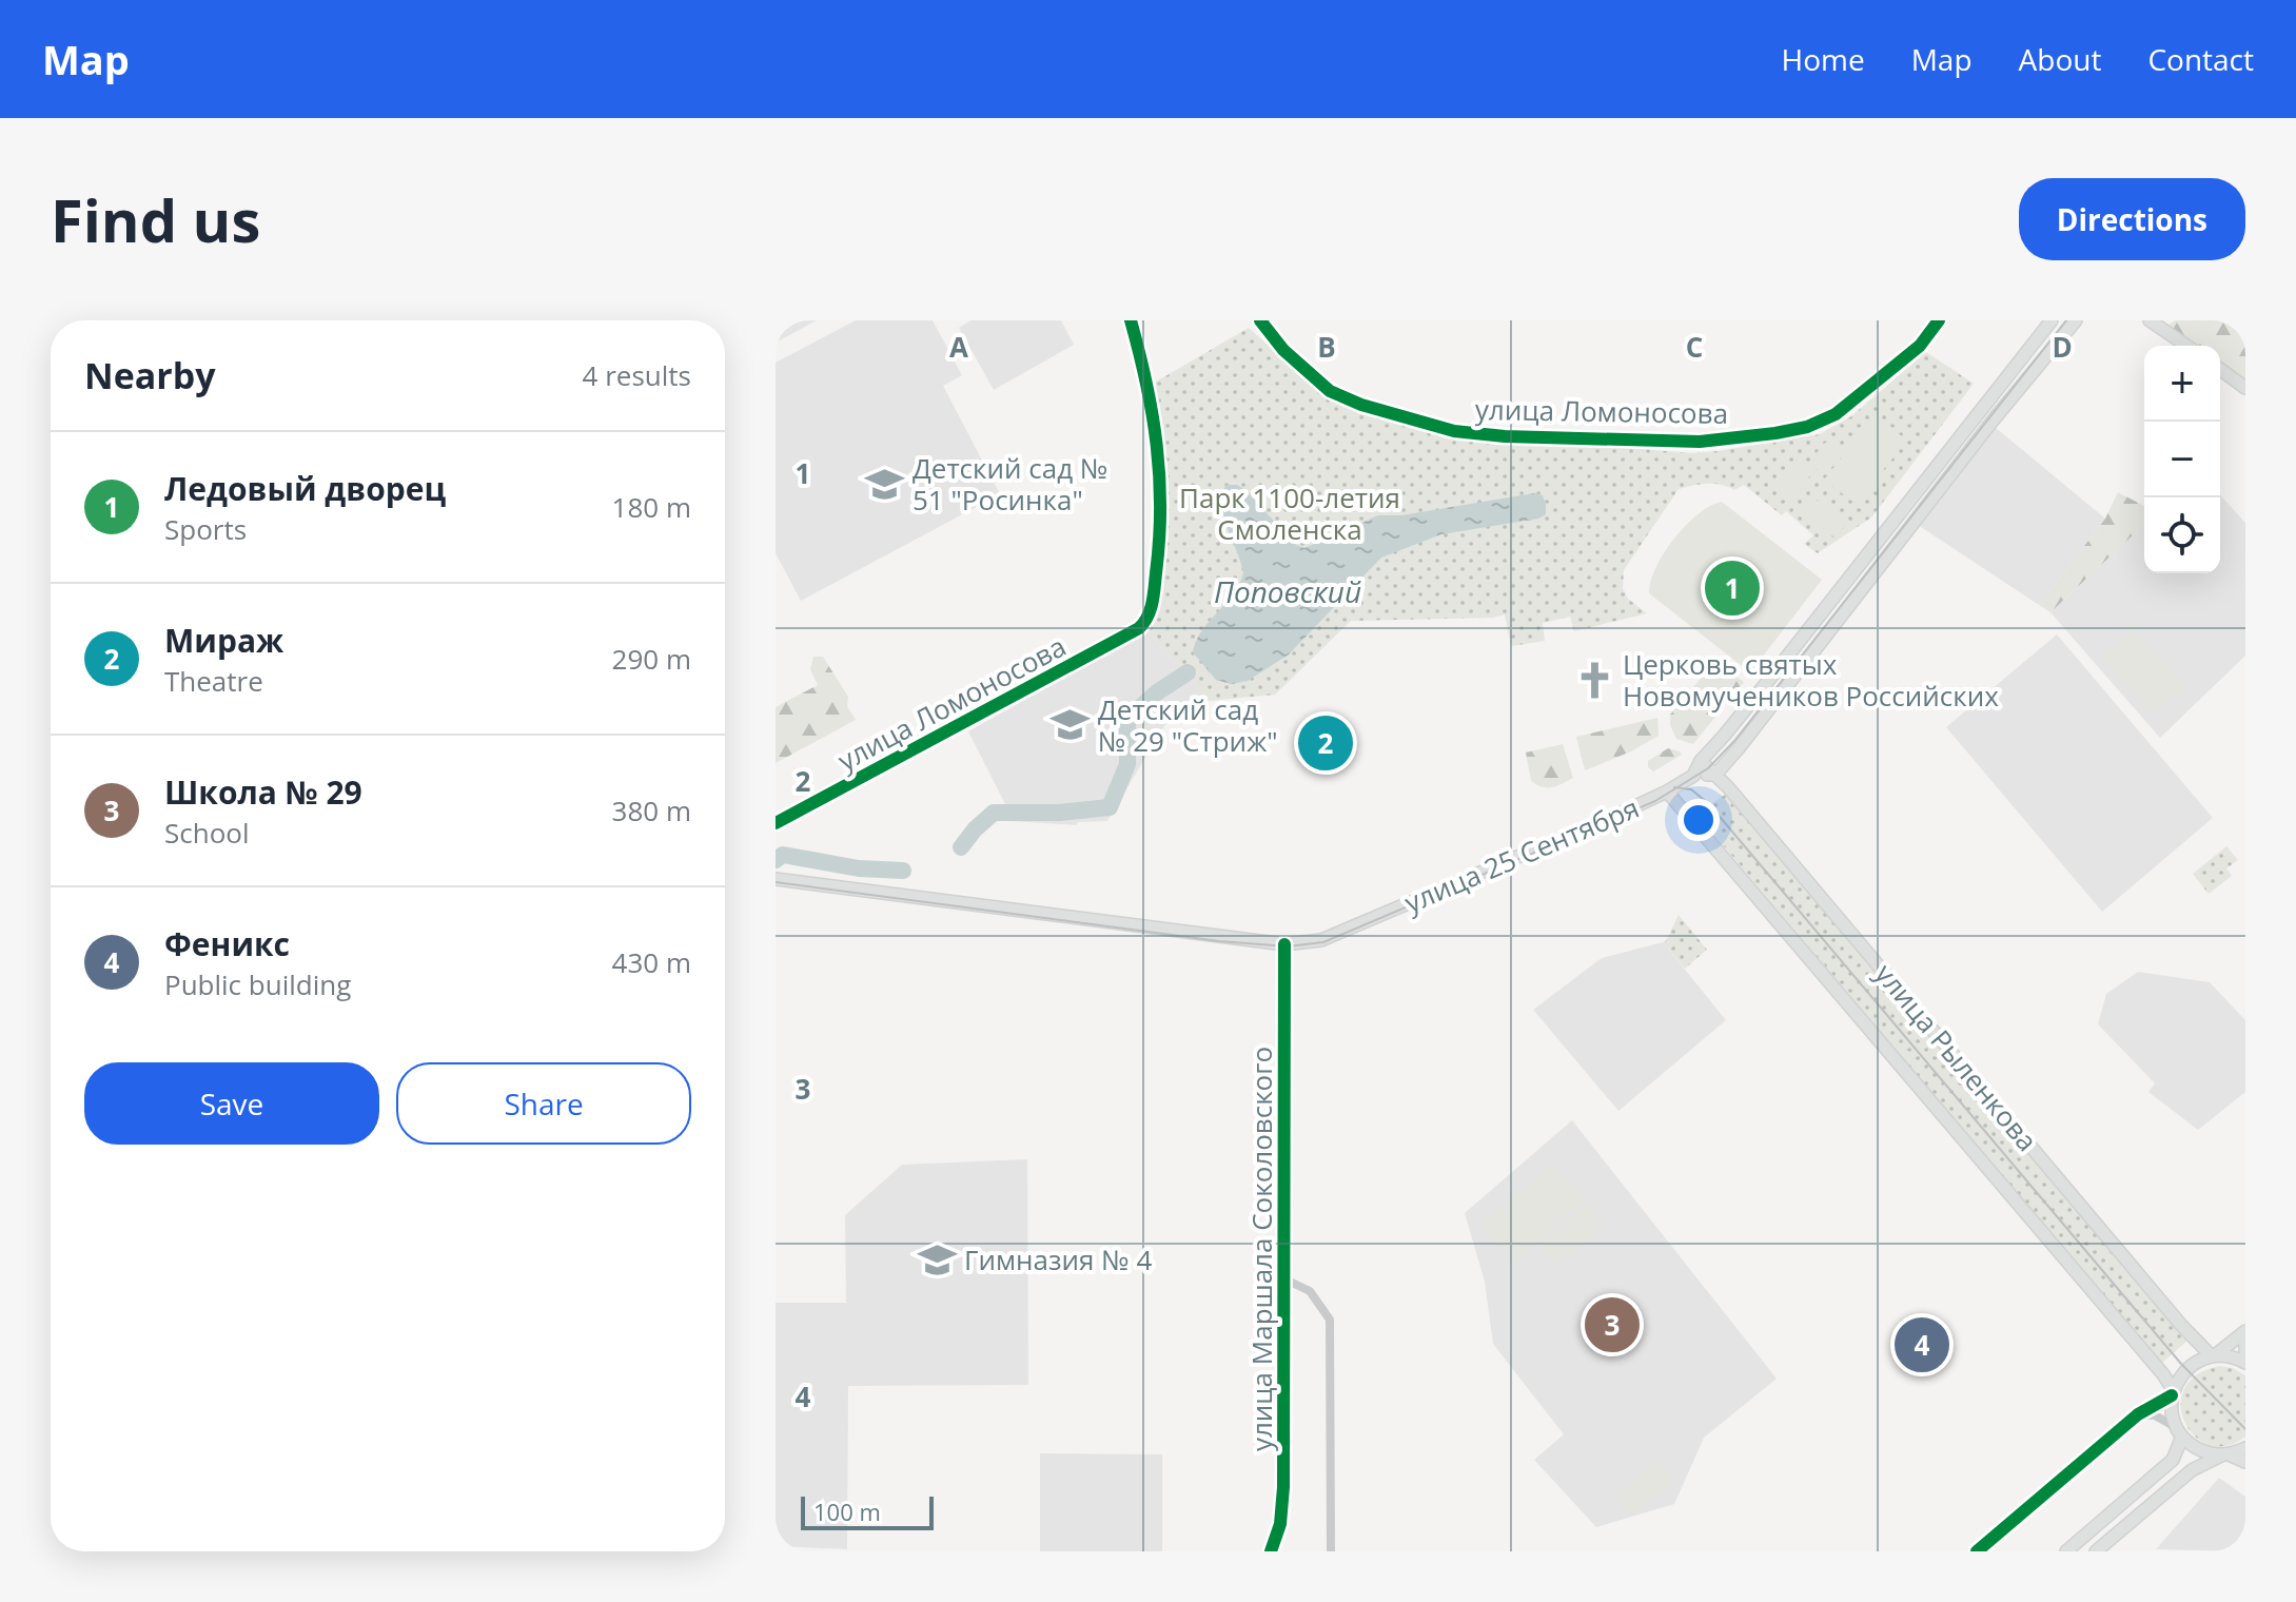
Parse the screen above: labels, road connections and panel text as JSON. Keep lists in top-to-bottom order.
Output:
{
  "streets": {
    "main road": ["улица 25 Сентября", "улица Рыленкова"],
    "street": ["улица Ломоносова", "улица Маршала Соколовского"]
  },
  "crossings": [
    ["улица 25 Сентября", "улица Рыленкова"],
    ["улица 25 Сентября", "улица Маршала Соколовского"]
  ],
  "water": ["Поповский"],
  "parks": ["Парк 1100-летия Смоленска"],
  "places": {
    "school or university": ["Детский сад № 51 \"Росинка\"", "Детский сад № 29 \"Стриж\"", "Гимназия № 4"],
    "church": ["Церковь святых Новомучеников Российских"]
  },
  "scale_bar": "100 m",
  "page": {
    "header": "Map",
    "nav": [
      "Home",
      "Map",
      "About",
      "Contact"
    ],
    "buttons": [
      "Directions",
      ["Save", "Share"]
    ],
    "title": "Find us",
    "heading": ["Nearby", "4 results"],
    "map_buttons": ["+", "−"],
    "list": [
      {
        "mark": "1",
        "name": "Ледовый дворец",
        "note": "Sports",
        "value": "180 m"
      },
      {
        "mark": "2",
        "name": "Мираж",
        "note": "Theatre",
        "value": "290 m"
      },
      {
        "mark": "3",
        "name": "Школа № 29",
        "note": "School",
        "value": "380 m"
      },
      {
        "mark": "4",
        "name": "Феникс",
        "note": "Public building",
        "value": "430 m"
      }
    ],
    "pins": [
      "1",
      "2",
      "3",
      "4"
    ],
    "scale": "100 m"
  },
  "grid": {
    "columns": [
      "A",
      "B",
      "C",
      "D"
    ],
    "rows": [
      "1",
      "2",
      "3",
      "4"
    ]
  }
}
